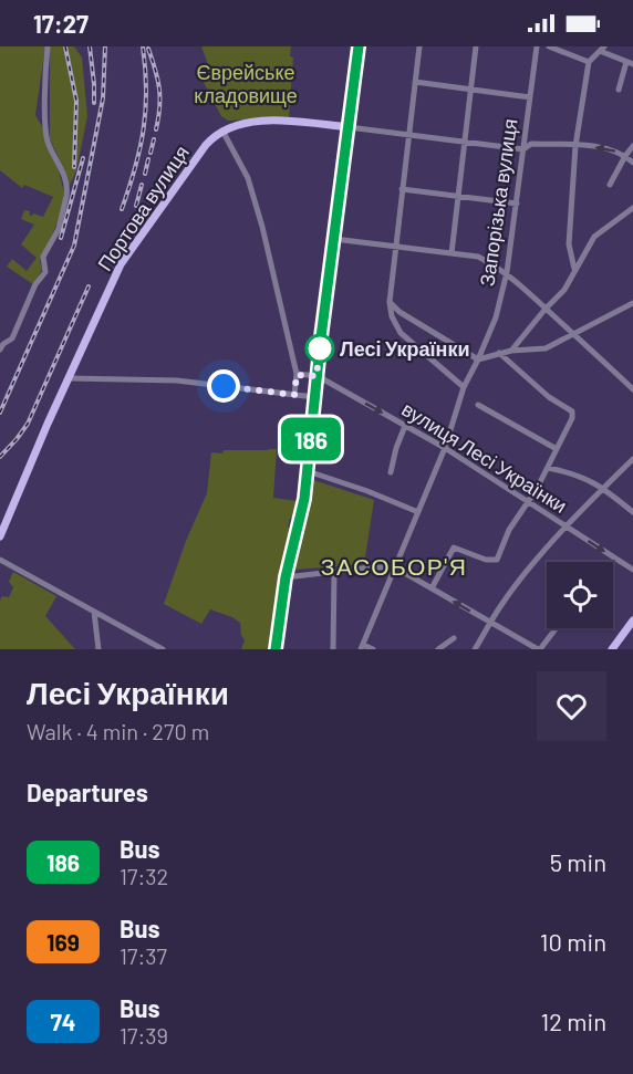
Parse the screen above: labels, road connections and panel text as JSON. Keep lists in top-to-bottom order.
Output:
{
  "streets": {
    "main road": ["Портова вулиця"],
    "street": ["Запорізька вулиця", "вулиця Лесі Українки"]
  },
  "crossings": [
    ["Запорізька вулиця", "вулиця Лесі Українки"]
  ],
  "one_way": ["вулиця Лесі Українки"],
  "districts": ["ЗАСОБОР'Я"],
  "parks": ["Єврейське кладовище"],
  "places": ["Лесі Українки"],
  "lines": ["bus line 186"],
  "page": {
    "status": "17:27",
    "on_map": "186",
    "heading": [
      ["Лесі Українки", "Walk · 4 min · 270 m"],
      "Departures"
    ],
    "list": [
      {
        "mark": "186",
        "name": "Bus",
        "note": "17:32",
        "value": "5 min"
      },
      {
        "mark": "169",
        "name": "Bus",
        "note": "17:37",
        "value": "10 min"
      },
      {
        "mark": "74",
        "name": "Bus",
        "note": "17:39",
        "value": "12 min"
      }
    ]
  }
}
